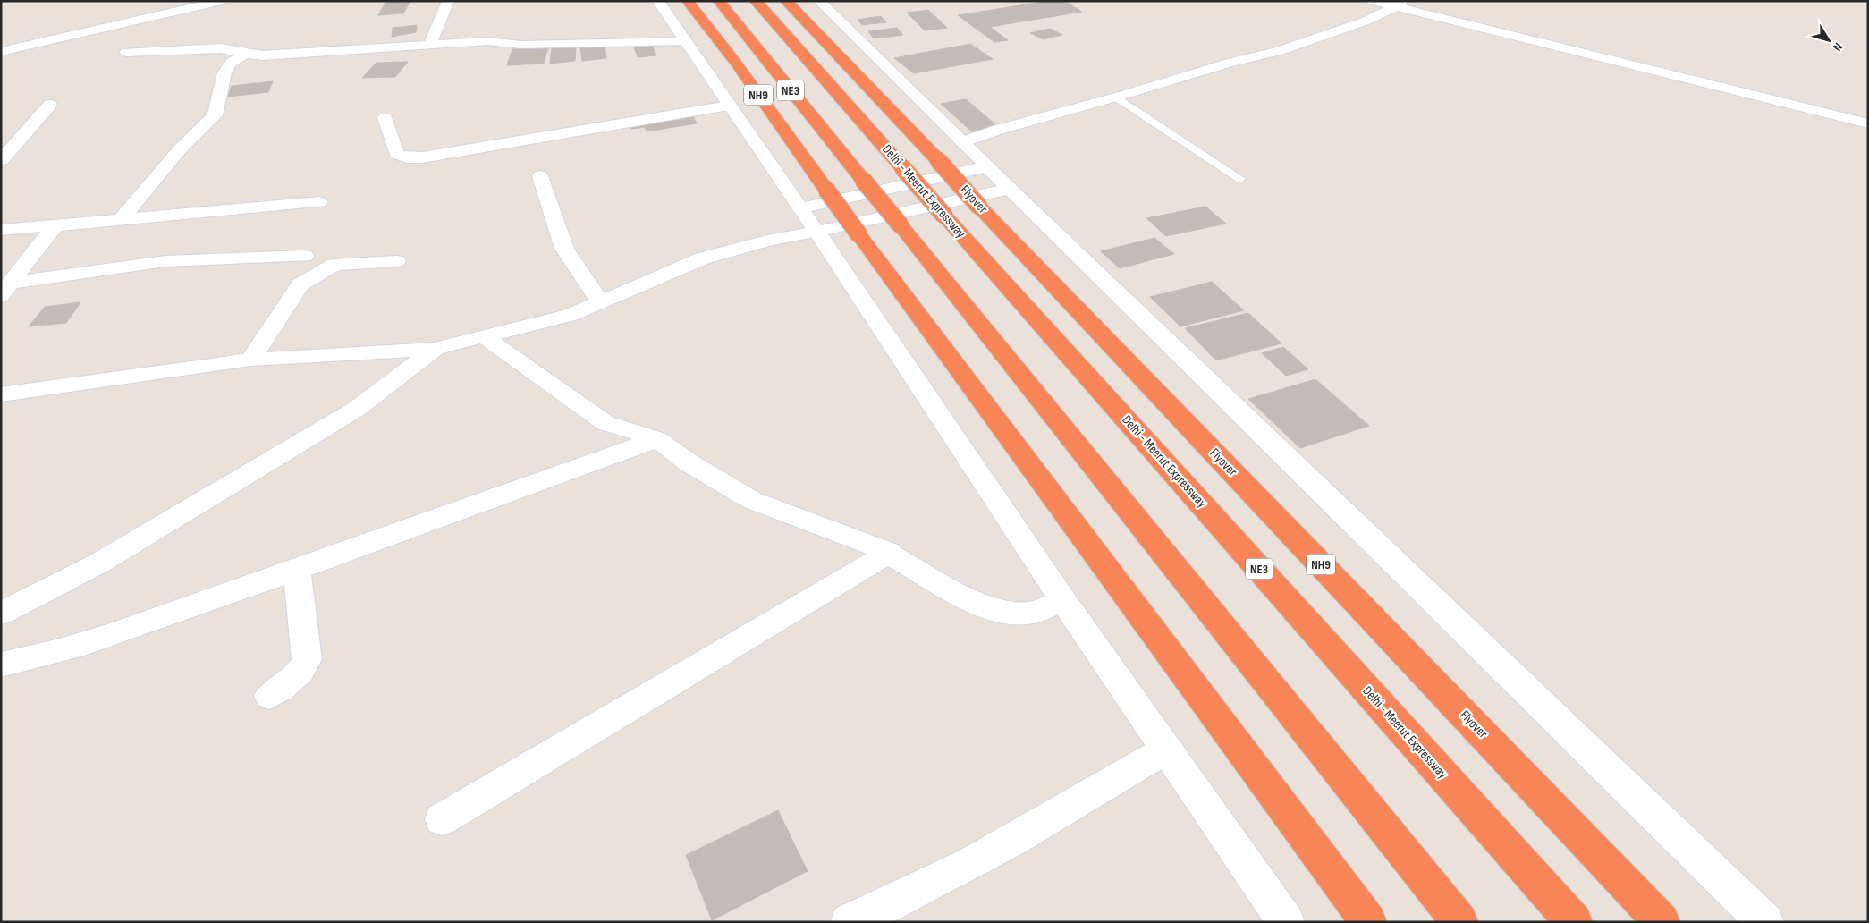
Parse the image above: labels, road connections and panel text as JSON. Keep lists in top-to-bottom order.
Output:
{
  "streets": {
    "highway": [
      "NE3",
      "NH9",
      "Delhi - Meerut Expressway",
      "Flyover"
    ]
  },
  "north": "bottom right"
}
